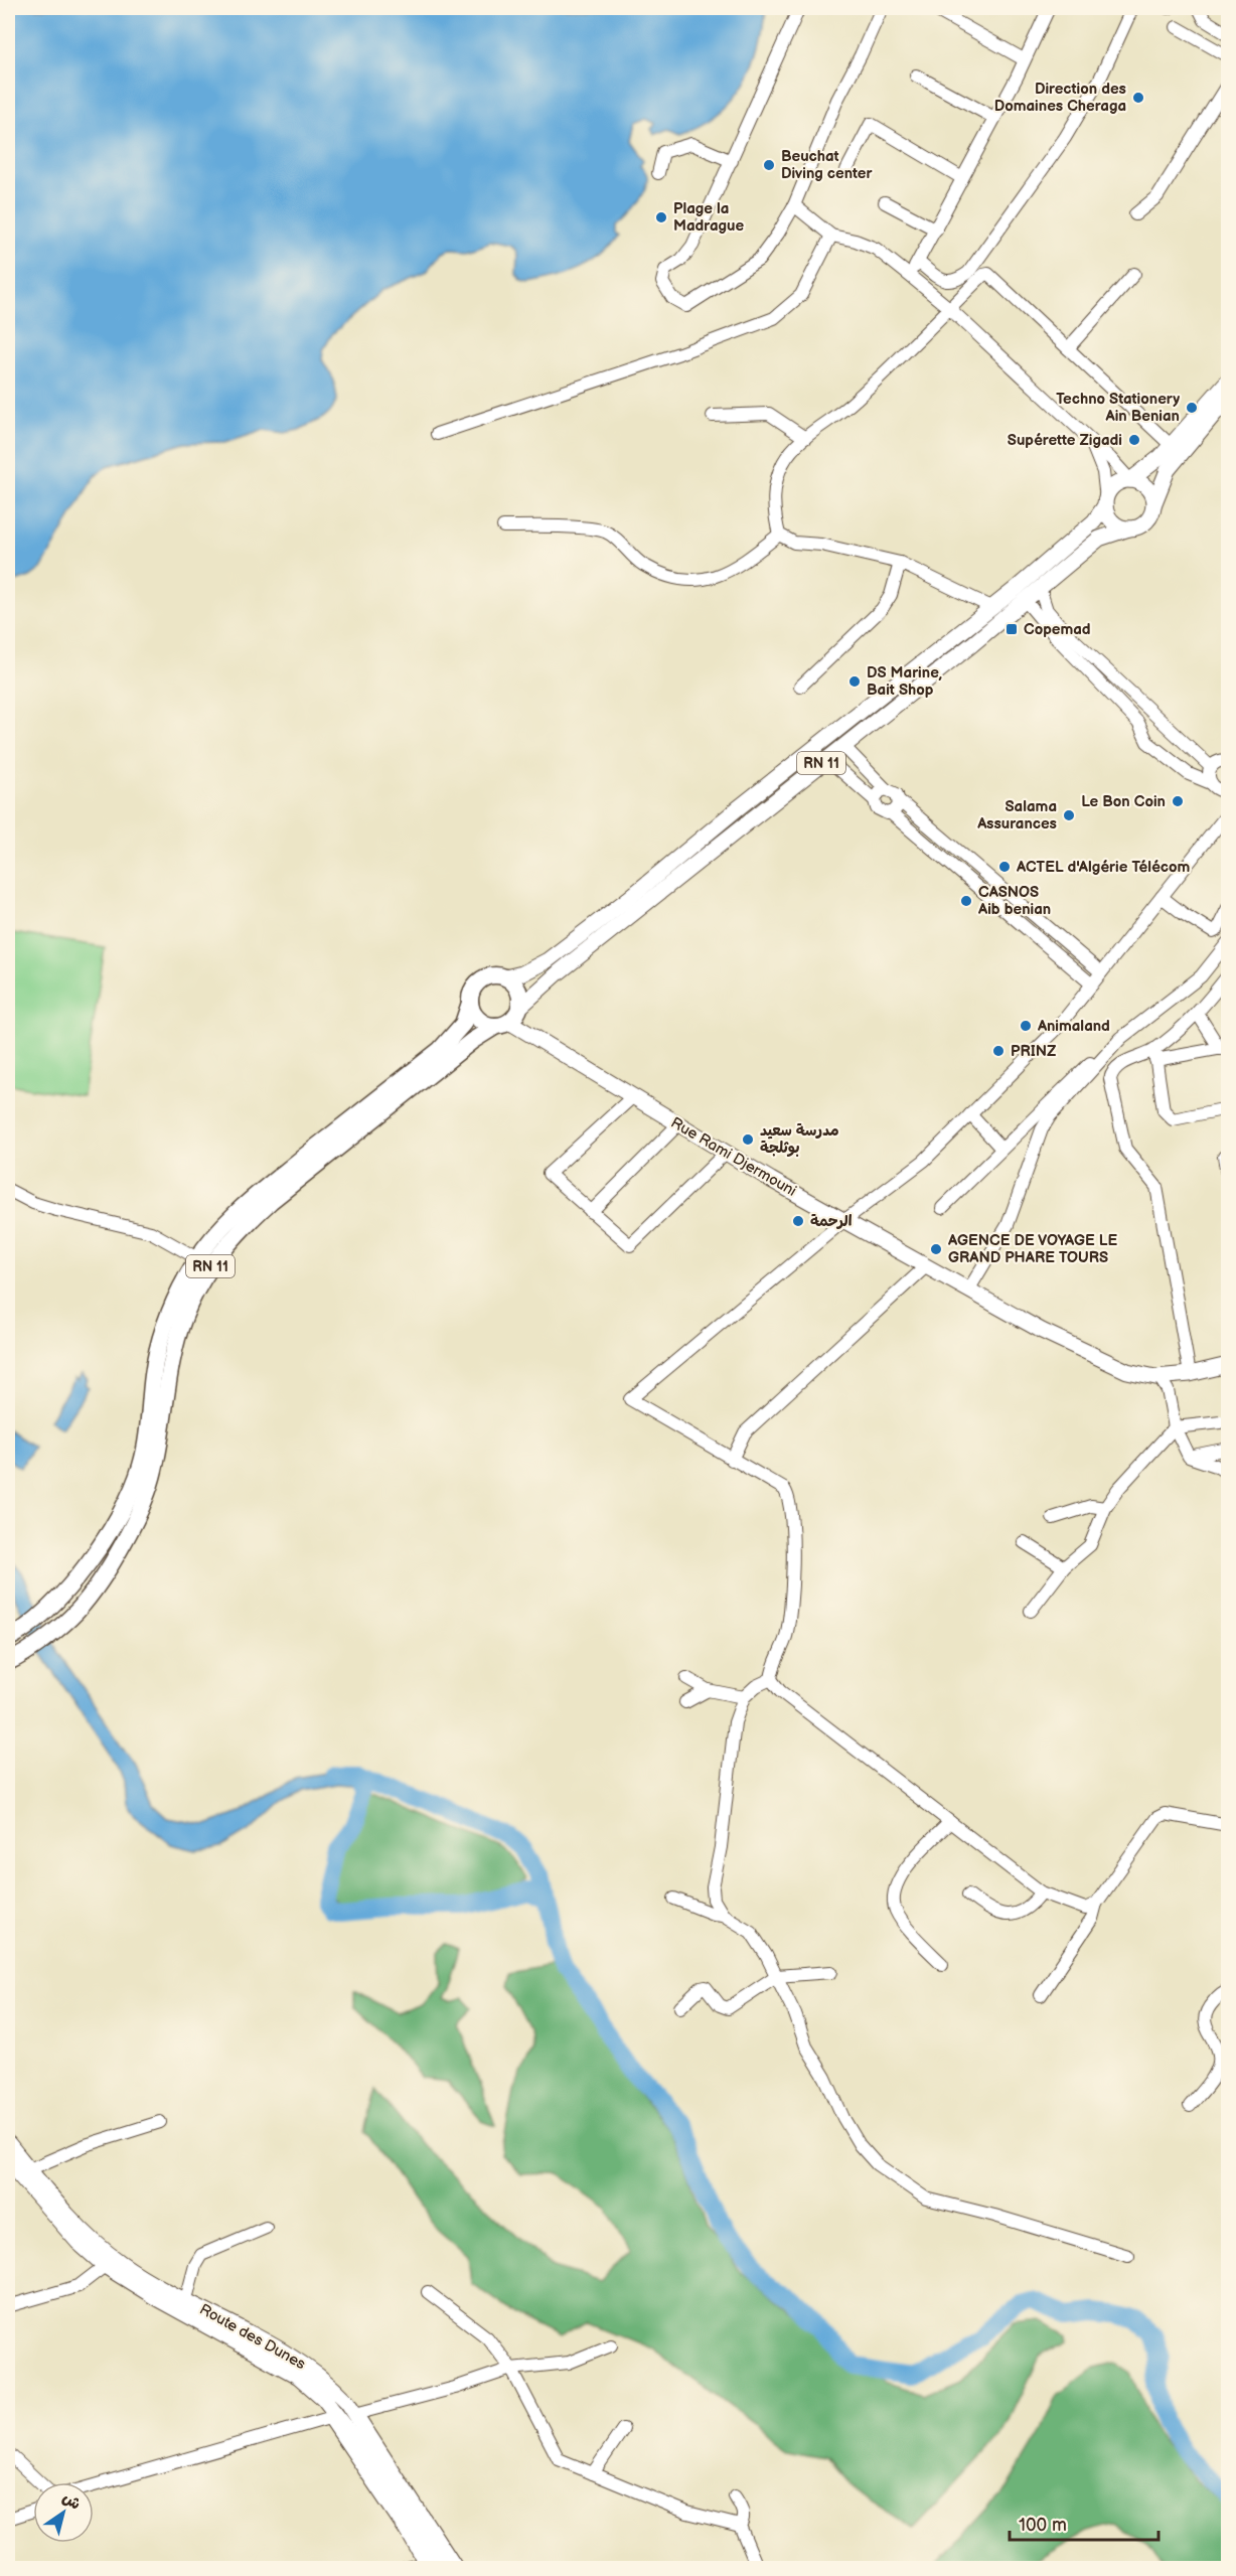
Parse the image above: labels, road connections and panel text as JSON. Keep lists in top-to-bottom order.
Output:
{
  "streets": {
    "highway": ["RN 11"],
    "main road": ["Rue Rami Djermouni", "Route des Dunes"]
  },
  "crossings": [
    ["RN 11", "Rue Rami Djermouni"]
  ],
  "places": {
    "other": [
      "Direction des Domaines Cheraga",
      "Beuchat Diving center",
      "Plage la Madrague",
      "Techno Stationery Ain Benian",
      "Supérette Zigadi",
      "DS Marine, Bait Shop",
      "Le Bon Coin",
      "Salama Assurances",
      "ACTEL d'Algérie Télécom",
      "CASNOS Aib benian",
      "Animaland",
      "PRINZ",
      "مدرسة سعيد بوثلجة",
      "الرحمة",
      "AGENCE DE VOYAGE LE GRAND PHARE TOURS"
    ],
    "transit": ["Copemad"]
  },
  "scale_bar": "100 m",
  "north": "top right"
}
